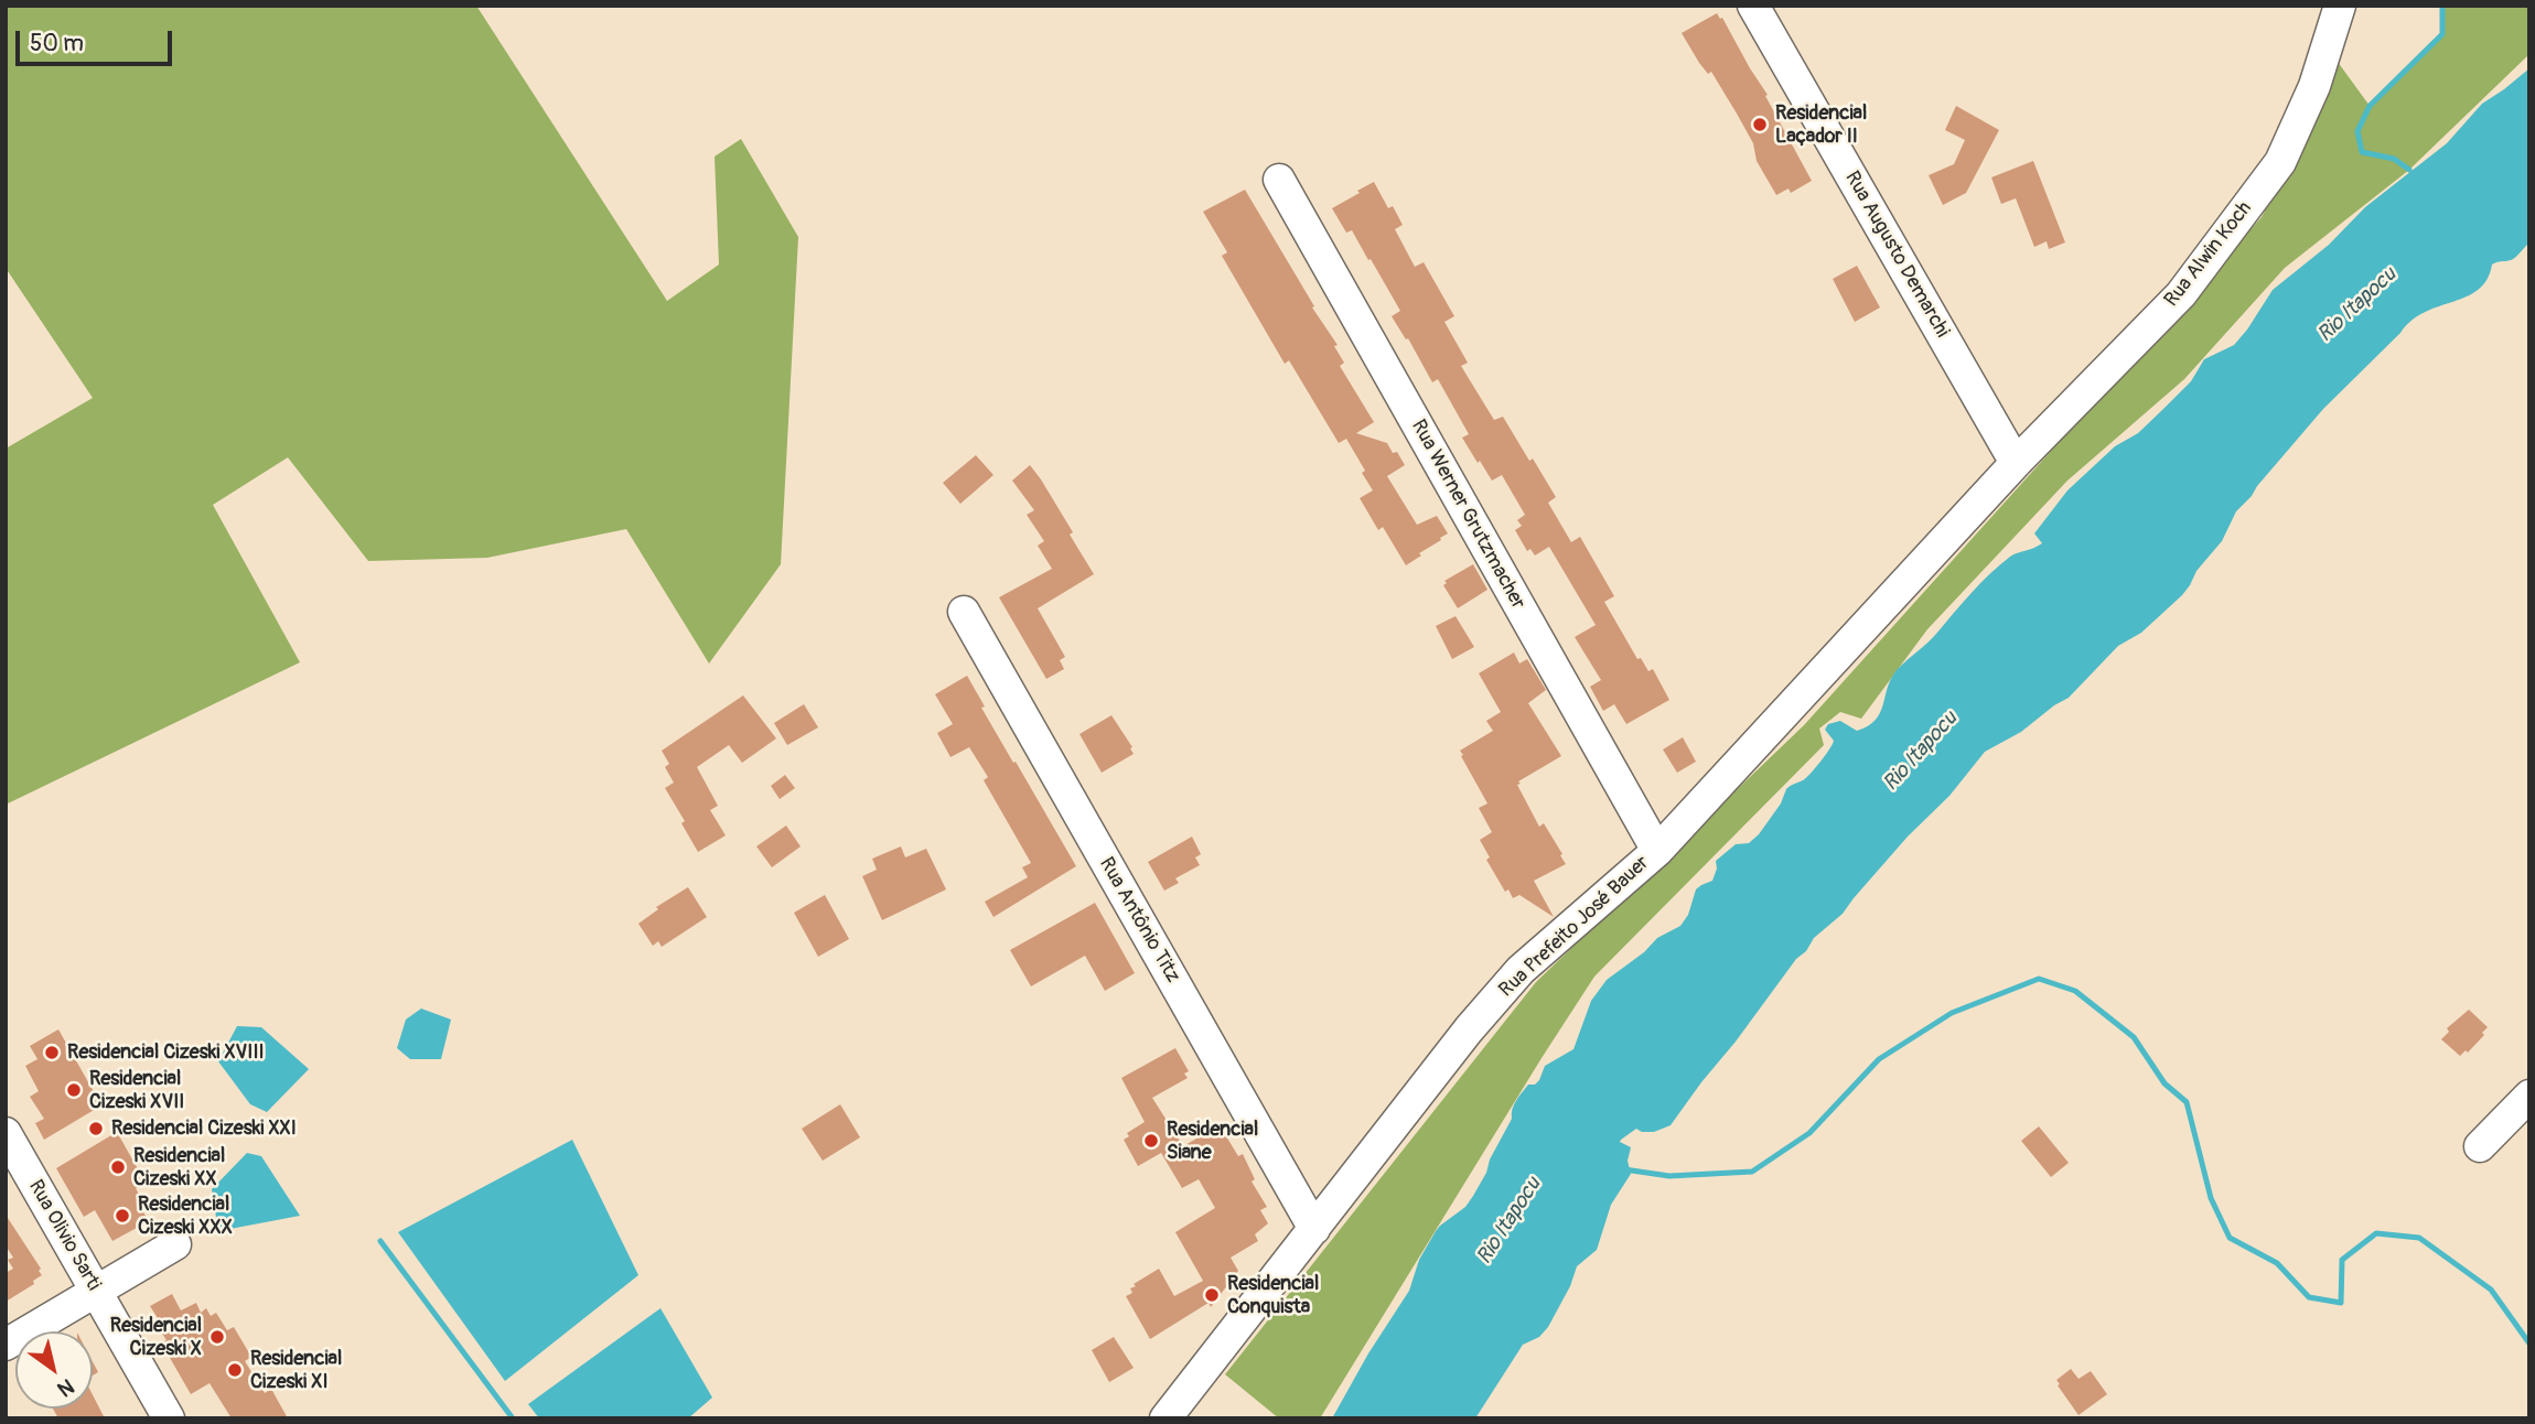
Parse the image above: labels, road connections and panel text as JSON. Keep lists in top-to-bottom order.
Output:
{
  "streets": {
    "street": [
      "Rua Augusto Demarchi",
      "Rua Alwin Koch",
      "Rua Werner Grutzmacher",
      "Rua Antônio Titz",
      "Rua Prefeito José Bauer",
      "Rua Olivio Sarti"
    ]
  },
  "crossings": [
    ["Rua Augusto Demarchi", "Rua Alwin Koch"],
    ["Rua Augusto Demarchi", "Rua Prefeito José Bauer"],
    ["Rua Alwin Koch", "Rua Prefeito José Bauer"],
    ["Rua Werner Grutzmacher", "Rua Prefeito José Bauer"],
    ["Rua Antônio Titz", "Rua Prefeito José Bauer"]
  ],
  "water": ["Rio Itapocu"],
  "places": [
    "Residencial Laçador II",
    "Residencial Cizeski XVIII",
    "Residencial Cizeski XVII",
    "Residencial Cizeski XXI",
    "Residencial Siane",
    "Residencial Cizeski XX",
    "Residencial Cizeski XXX",
    "Residencial Conquista",
    "Residencial Cizeski X",
    "Residencial Cizeski XI"
  ],
  "scale_bar": "50 m",
  "north": "bottom right"
}
